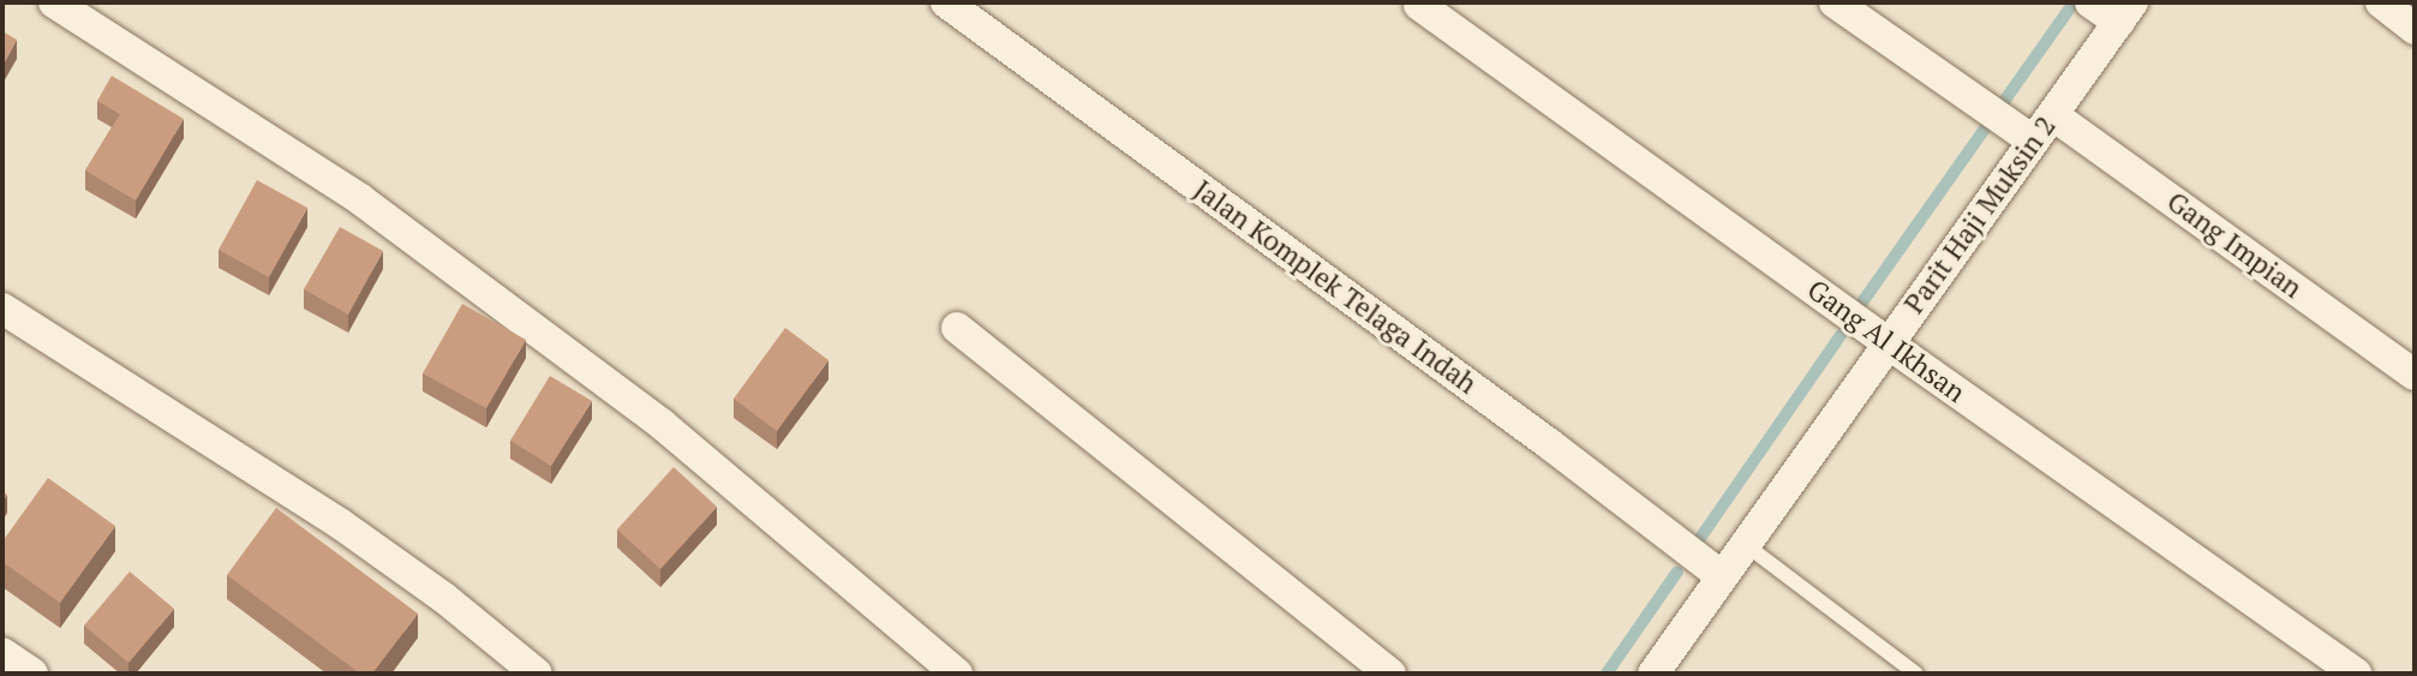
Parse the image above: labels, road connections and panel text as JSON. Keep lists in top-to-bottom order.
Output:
{
  "streets": {
    "street": [
      "Parit Haji Muksin 2",
      "Gang Impian",
      "Jalan Komplek Telaga Indah",
      "Gang Al Ikhsan"
    ]
  },
  "crossings": [
    ["Parit Haji Muksin 2", "Gang Impian"],
    ["Parit Haji Muksin 2", "Jalan Komplek Telaga Indah"],
    ["Parit Haji Muksin 2", "Gang Al Ikhsan"]
  ]
}
